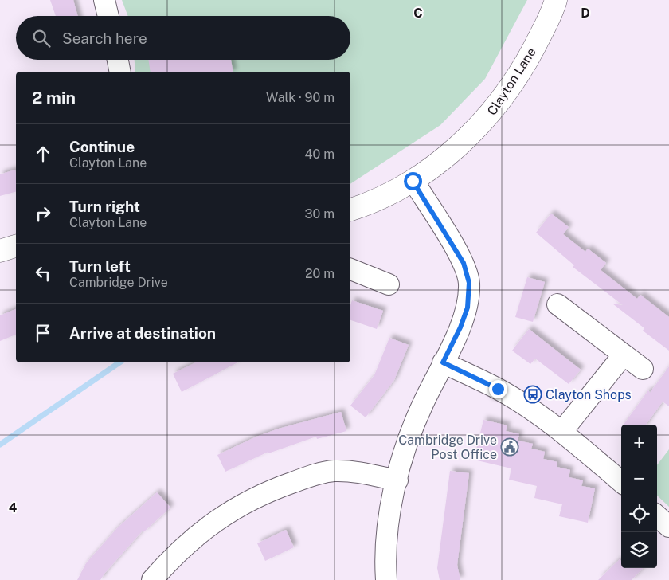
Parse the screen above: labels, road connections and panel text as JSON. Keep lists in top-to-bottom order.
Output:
{
  "streets": {
    "street": ["Clayton Lane"]
  },
  "places": {
    "bus stop": ["Clayton Shops"],
    "public building": ["Cambridge Drive Post Office"]
  },
  "page": {
    "search": "Search here",
    "heading": ["2 min", "Walk · 90 m"],
    "list": [
      ["Continue", "Clayton Lane", "40 m"],
      ["Turn right", "Clayton Lane", "30 m"],
      ["Turn left", "Cambridge Drive", "20 m"],
      "Arrive at destination"
    ],
    "map_buttons": ["+", "−"]
  },
  "grid": {
    "columns": ["C", "D"],
    "rows": ["4"]
  }
}
